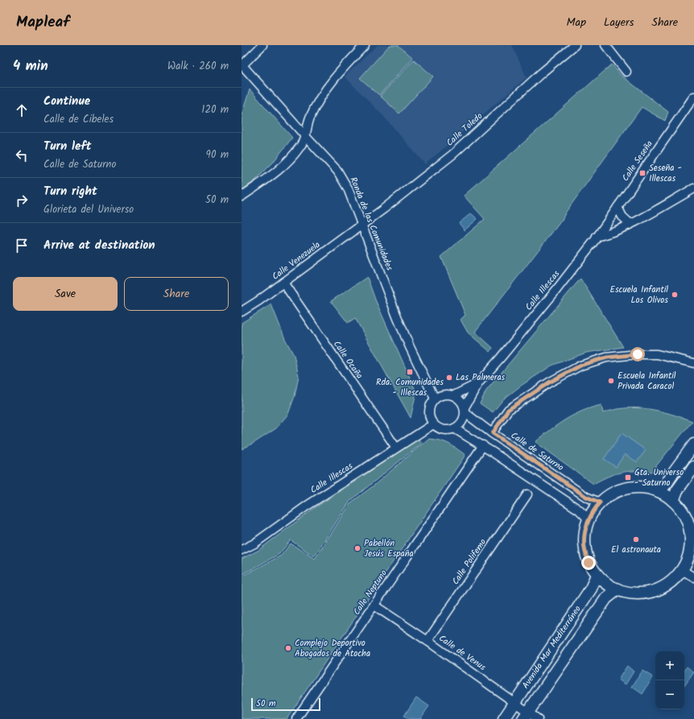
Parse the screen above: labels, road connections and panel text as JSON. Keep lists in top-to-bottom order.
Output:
{
  "streets": {
    "street": [
      "Calle Toledo",
      "Calle Seseña",
      "Ronda de las Comunidades",
      "Calle Venezuela",
      "Calle Illescas",
      "Calle Ocaña",
      "Calle de Saturno",
      "Calle Polifemo",
      "Calle Neptuno",
      "Avenida Mar Mediterráneo",
      "Calle de Venus"
    ]
  },
  "crossings": [
    ["Calle Toledo", "Ronda de las Comunidades"],
    ["Calle Toledo", "Calle Venezuela"],
    ["Calle Seseña", "Calle Illescas"],
    ["Ronda de las Comunidades", "Calle Venezuela"],
    ["Ronda de las Comunidades", "Calle Illescas"],
    ["Ronda de las Comunidades", "Calle de Saturno"],
    ["Calle Venezuela", "Calle Ocaña"],
    ["Calle Illescas", "Calle Ocaña"],
    ["Calle Illescas", "Calle de Saturno"],
    ["Calle de Saturno", "Avenida Mar Mediterráneo"],
    ["Calle Polifemo", "Calle de Venus"],
    ["Calle Neptuno", "Calle de Venus"],
    ["Avenida Mar Mediterráneo", "Calle de Venus"]
  ],
  "places": {
    "transit": ["Seseña - Illescas", "Rda. Comunidades - Illescas", "Gta. Universo - Saturno"],
    "other": [
      "Escuela Infantil Los Olivos",
      "Las Palmeras",
      "Escuela Infantil Privada Caracol",
      "El astronauta",
      "Pabellón Jesús España",
      "Complejo Deportivo Abogados de Atocha"
    ]
  },
  "scale_bar": "50 m",
  "page": {
    "header": "Mapleaf",
    "nav": ["Map", "Layers", "Share"],
    "heading": ["4 min", "Walk · 260 m"],
    "list": [
      ["Continue", "Calle de Cibeles", "120 m"],
      ["Turn left", "Calle de Saturno", "90 m"],
      ["Turn right", "Glorieta del Universo", "50 m"],
      "Arrive at destination"
    ],
    "buttons": ["Save", "Share"],
    "map_buttons": ["+", "−"],
    "scale": "50 m"
  }
}
